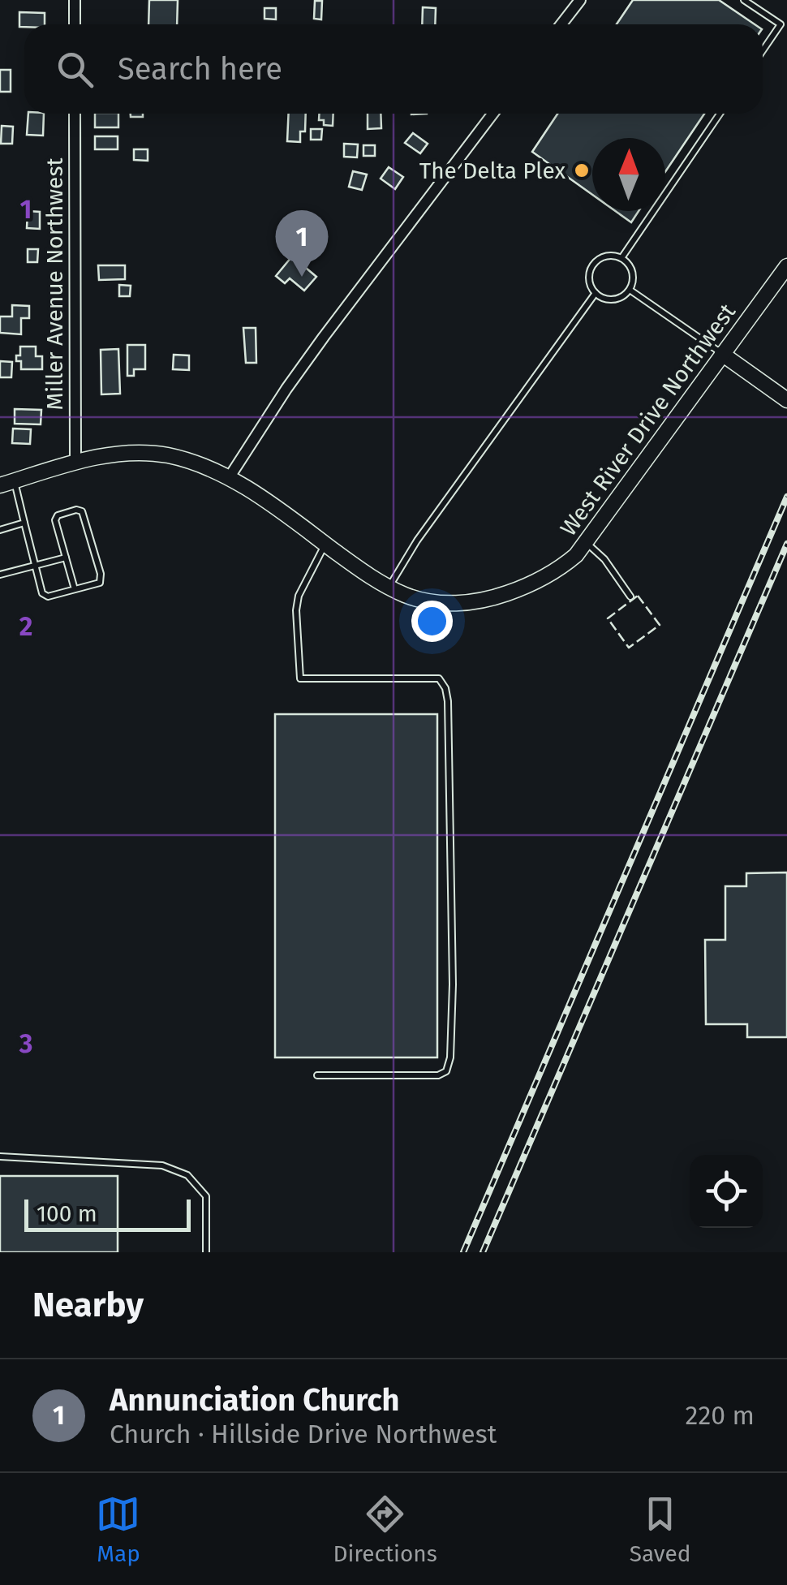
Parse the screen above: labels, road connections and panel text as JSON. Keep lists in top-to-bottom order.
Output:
{
  "streets": {
    "main road": ["West River Drive Northwest"],
    "street": ["Miller Avenue Northwest"]
  },
  "crossings": [
    ["Miller Avenue Northwest", "West River Drive Northwest"]
  ],
  "places": ["The Delta Plex"],
  "scale_bar": "100 m",
  "north": "top",
  "page": {
    "search": "Search here",
    "pins": "1",
    "scale": "100 m",
    "heading": "Nearby",
    "list": [
      {
        "mark": "1",
        "name": "Annunciation Church",
        "note": "Church · Hillside Drive Northwest",
        "value": "220 m"
      }
    ],
    "nav": ["Map", "Directions", "Saved"]
  },
  "grid": {
    "rows": ["1", "2", "3"]
  }
}
